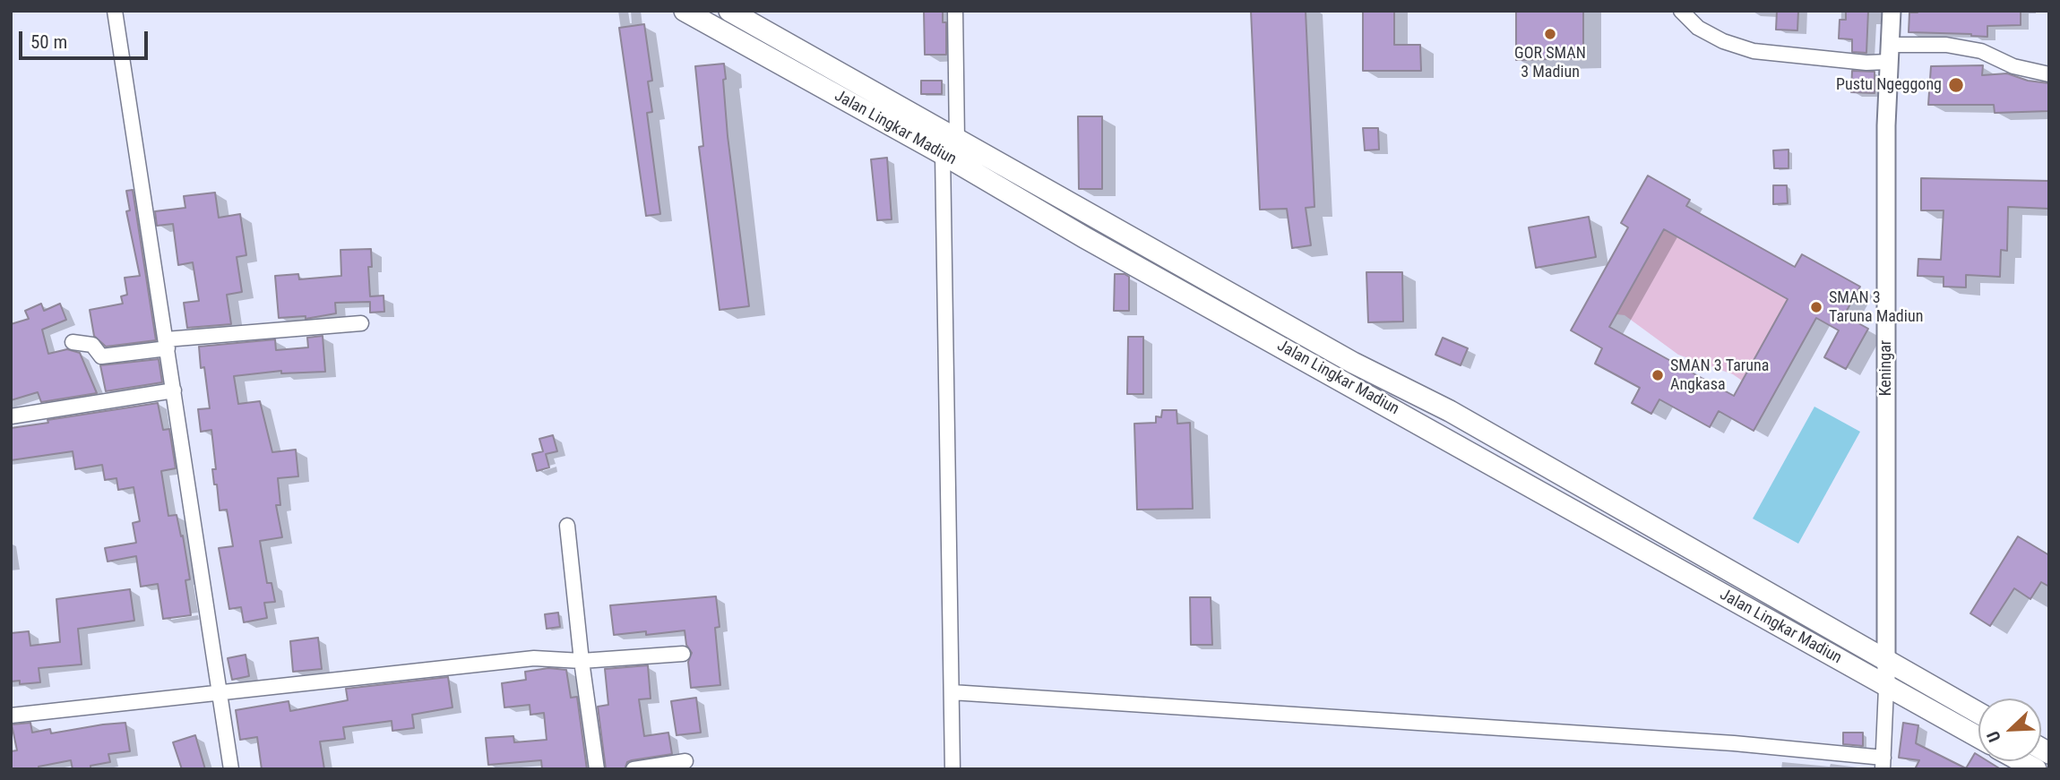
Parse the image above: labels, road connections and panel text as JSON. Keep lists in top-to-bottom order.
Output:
{
  "streets": {
    "main road": ["Jalan Lingkar Madiun"],
    "street": ["Keningar"]
  },
  "crossings": [
    ["Jalan Lingkar Madiun", "Keningar"]
  ],
  "places": [
    "GOR SMAN 3 Madiun",
    "Pustu Ngeggong",
    "SMAN 3 Taruna Madiun",
    "SMAN 3 Taruna Angkasa"
  ],
  "scale_bar": "50 m",
  "north": "bottom left"
}
